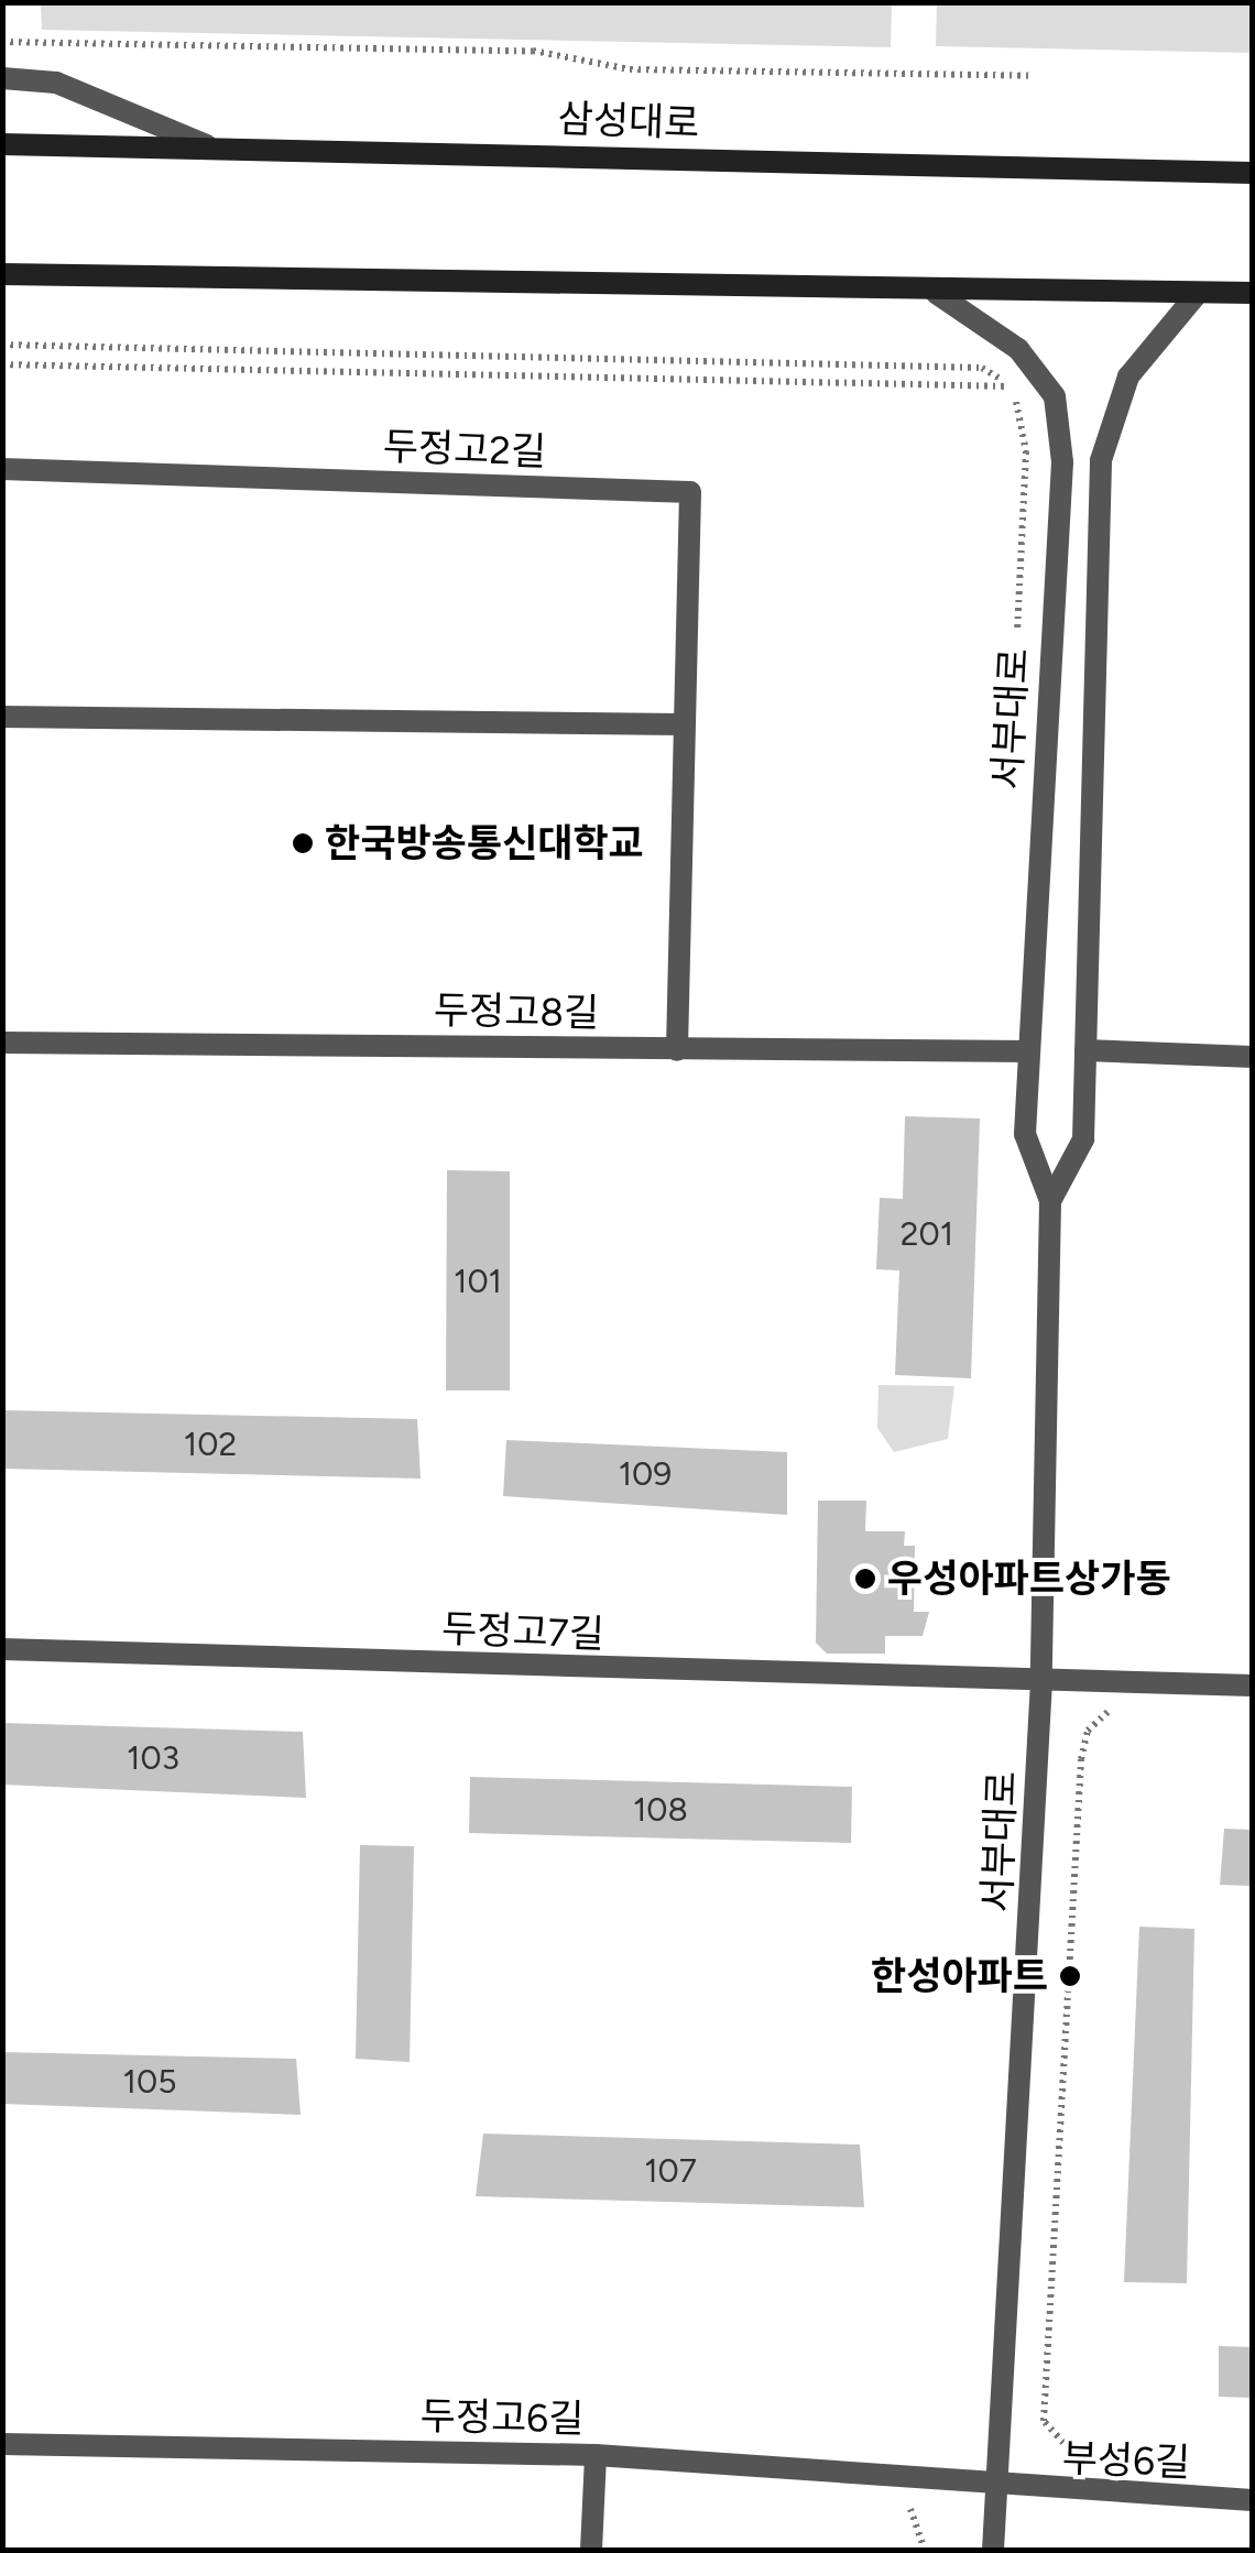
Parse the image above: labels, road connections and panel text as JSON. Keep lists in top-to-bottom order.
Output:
{
  "streets": {
    "main road": ["삼성대로"],
    "street": [
      "두정고2길",
      "서부대로",
      "두정고8길",
      "두정고7길",
      "두정고6길",
      "부성6길"
    ]
  },
  "crossings": [
    ["두정고2길", "두정고8길"],
    ["서부대로", "두정고8길"],
    ["서부대로", "두정고7길"],
    ["서부대로", "두정고6길"],
    ["서부대로", "부성6길"],
    ["두정고6길", "부성6길"]
  ],
  "places": ["한국방송통신대학교", "우성아파트상가동", "한성아파트"],
  "house_numbers": [
    "201",
    "101",
    "102",
    "109",
    "103",
    "108",
    "105",
    "107"
  ]
}
